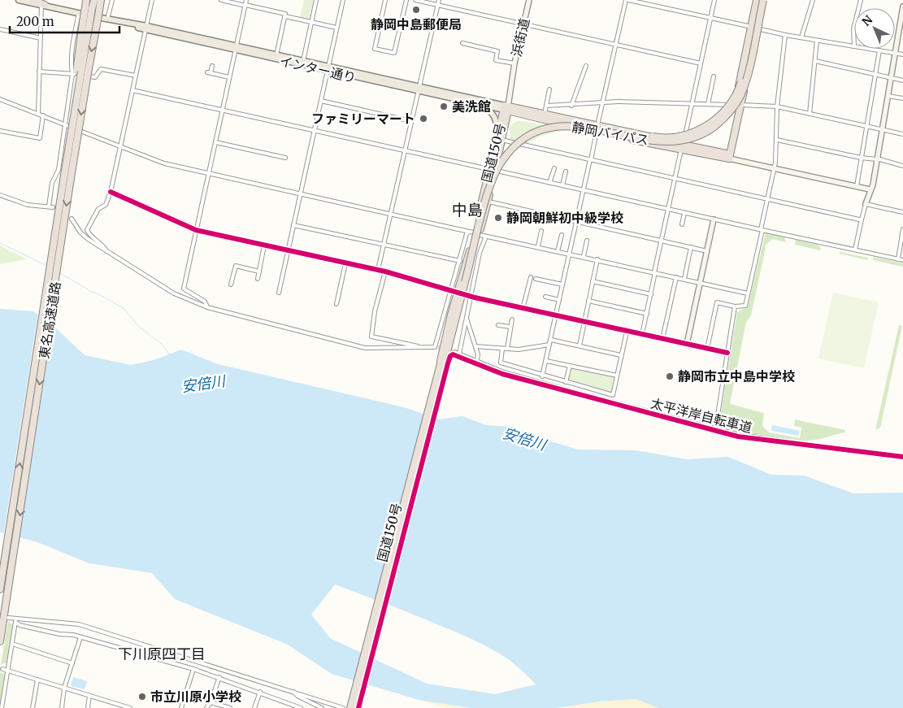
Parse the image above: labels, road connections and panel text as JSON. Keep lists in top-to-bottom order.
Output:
{
  "streets": {
    "highway": ["静岡バイパス", "国道150号", "東名高速道路"],
    "main road": ["インター通り"],
    "street": ["浜街道"],
    "cycle path": ["太平洋岸自転車道"]
  },
  "crossings": [
    ["浜街道", "インター通り"],
    ["浜街道", "国道150号"],
    ["インター通り", "国道150号"],
    ["静岡バイパス", "国道150号"]
  ],
  "districts": ["中島", "下川原四丁目"],
  "water": ["安倍川"],
  "places": [
    "静岡中島郵便局",
    "美洗館",
    "ファミリーマート",
    "静岡朝鮮初中級学校",
    "静岡市立中島中学校",
    "市立川原小学校"
  ],
  "scale_bar": "200 m",
  "north": "top left"
}
